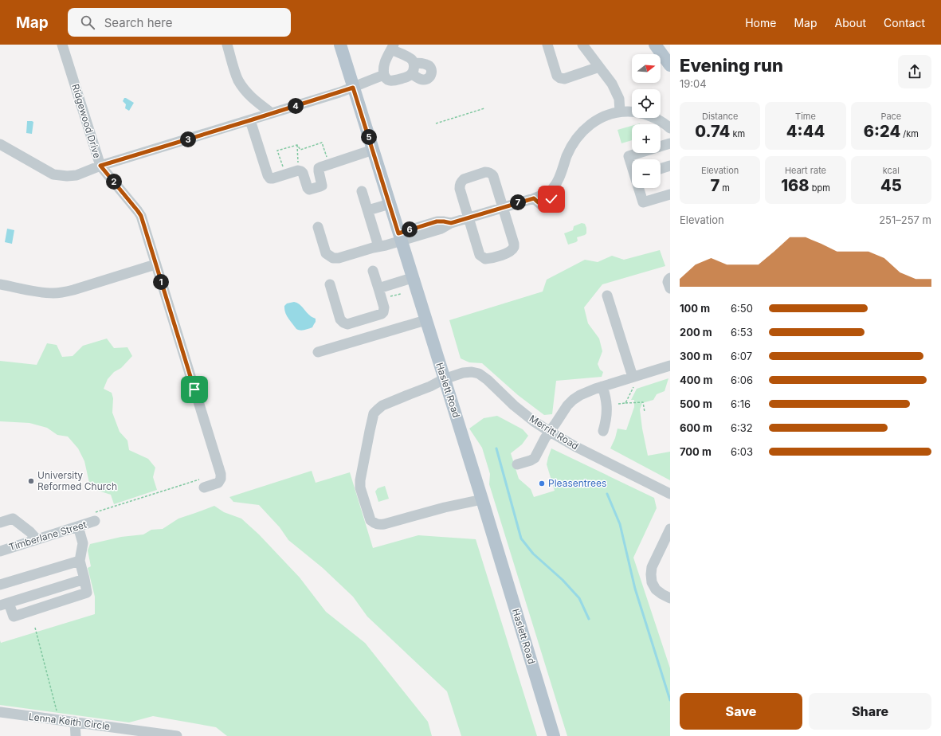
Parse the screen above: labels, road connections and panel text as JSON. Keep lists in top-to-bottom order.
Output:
{
  "streets": {
    "main road": ["Haslett Road"],
    "street": [
      "Ridgewood Drive",
      "Merritt Road",
      "Timberlane Street",
      "Lenna Keith Circle"
    ]
  },
  "crossings": [
    ["Haslett Road", "Merritt Road"]
  ],
  "places": ["University Reformed Church", "Pleasentrees"],
  "north": "right",
  "page": {
    "header": "Map",
    "search": "Search here",
    "nav": [
      "Home",
      "Map",
      "About",
      "Contact"
    ],
    "heading": ["Evening run", "19:04"],
    "map_buttons": ["+", "−"],
    "pins": [
      "4",
      "5",
      "3",
      "2",
      "7",
      "6",
      "1"
    ],
    "stats": [
      ["Distance", "0.74 km"],
      ["Time", "4:44"],
      ["Pace", "6:24 /km"],
      ["Elevation", "7 m"],
      ["Heart rate", "168 bpm"],
      ["kcal", "45"]
    ],
    "chart": ["Elevation", "251–257 m"],
    "list": [
      {
        "name": "100 m",
        "note": "6:50"
      },
      {
        "name": "200 m",
        "note": "6:53"
      },
      {
        "name": "300 m",
        "note": "6:07"
      },
      {
        "name": "400 m",
        "note": "6:06"
      },
      {
        "name": "500 m",
        "note": "6:16"
      },
      {
        "name": "600 m",
        "note": "6:32"
      },
      {
        "name": "700 m",
        "note": "6:03"
      }
    ],
    "buttons": ["Save", "Share"]
  }
}
